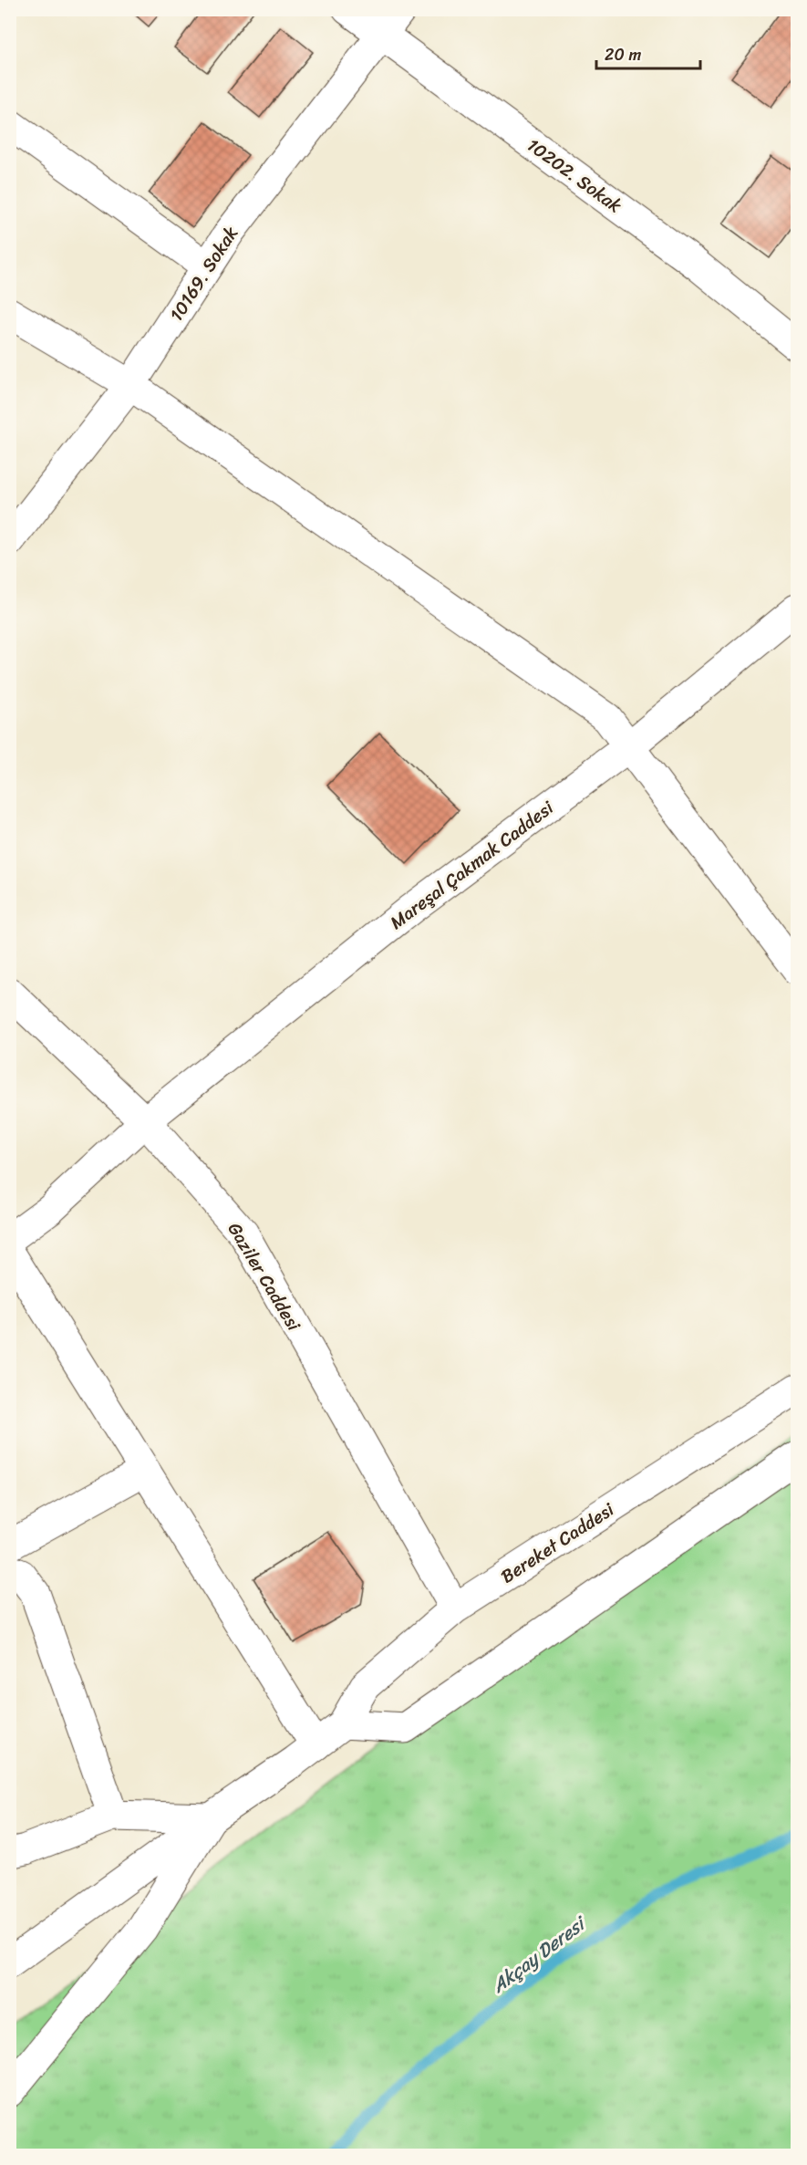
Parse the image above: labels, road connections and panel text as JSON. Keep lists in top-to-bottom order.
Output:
{
  "streets": {
    "street": [
      "10202. Sokak",
      "10169. Sokak",
      "Mareşal Çakmak Caddesi",
      "Gaziler Caddesi",
      "Bereket Caddesi"
    ]
  },
  "crossings": [
    ["10202. Sokak", "10169. Sokak"],
    ["Mareşal Çakmak Caddesi", "Gaziler Caddesi"],
    ["Gaziler Caddesi", "Bereket Caddesi"]
  ],
  "water": ["Akçay Deresi"],
  "scale_bar": "20 m"
}
